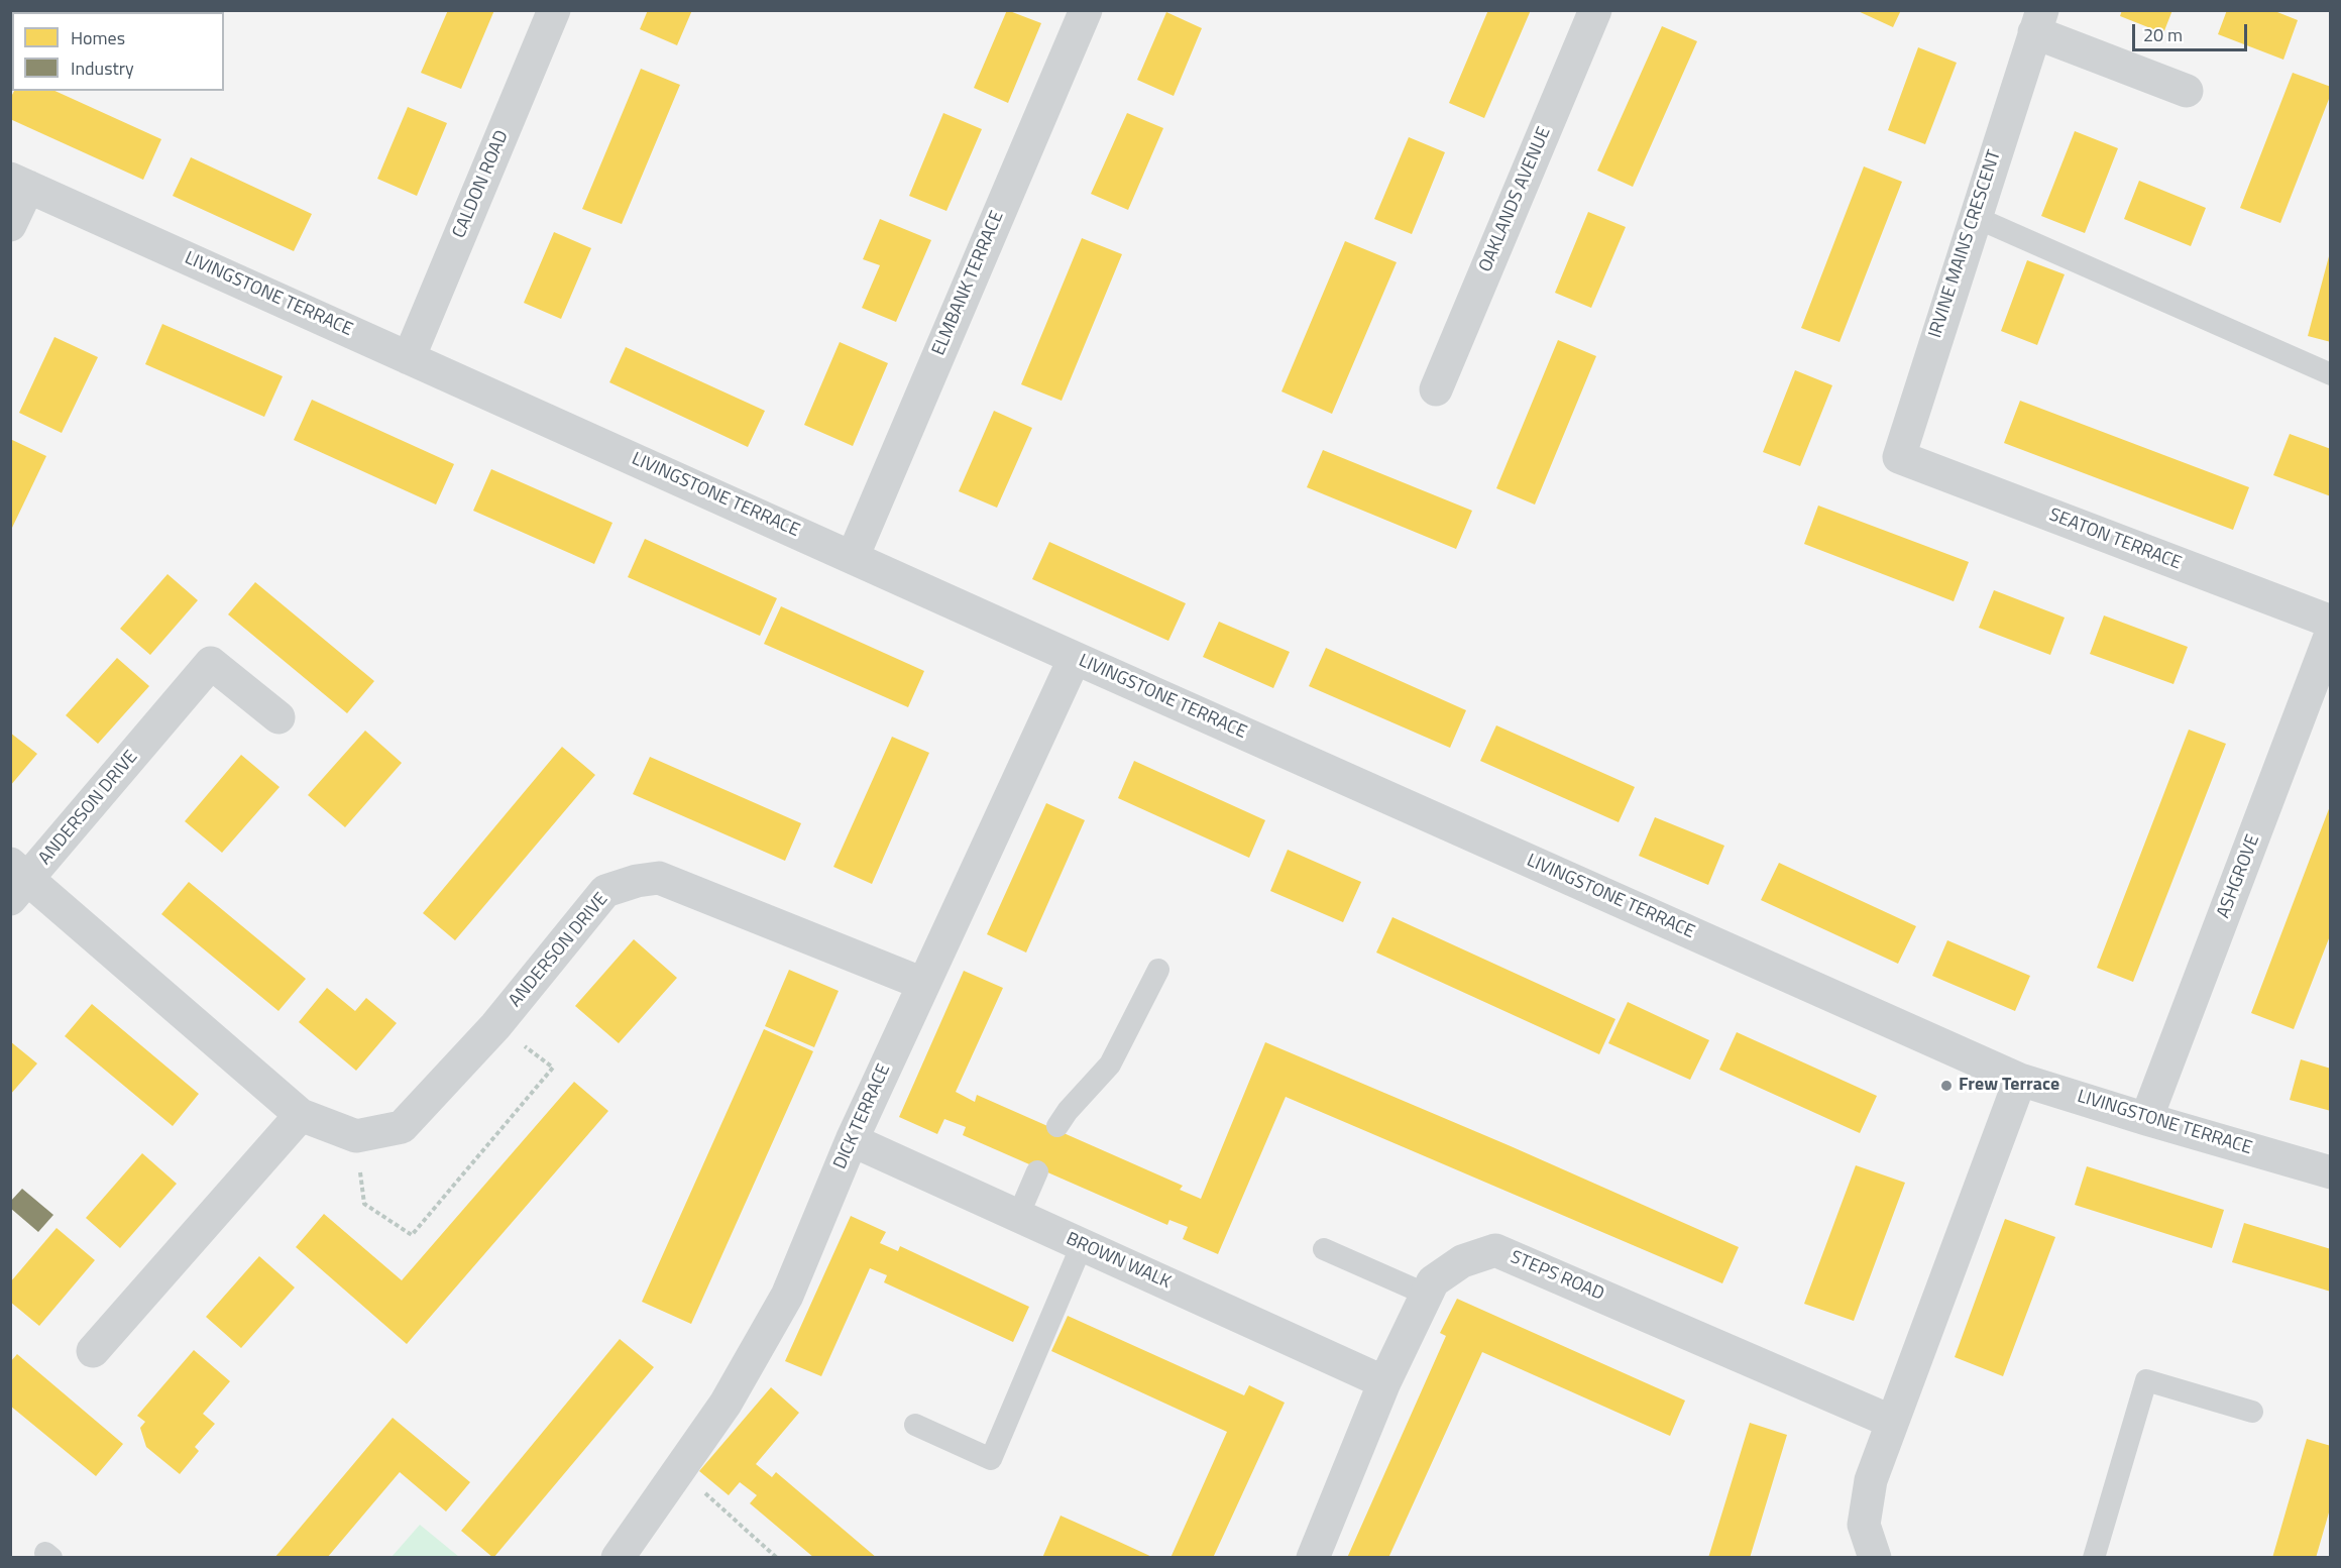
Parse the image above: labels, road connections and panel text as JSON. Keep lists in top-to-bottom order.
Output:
{
  "streets": {
    "street": [
      "CALDON ROAD",
      "OAKLANDS AVENUE",
      "IRVINE MAINS CRESCENT",
      "ELMBANK TERRACE",
      "LIVINGSTONE TERRACE",
      "SEATON TERRACE",
      "ANDERSON DRIVE",
      "ASHGROVE",
      "DICK TERRACE",
      "BROWN WALK",
      "STEPS ROAD"
    ]
  },
  "crossings": [
    ["CALDON ROAD", "LIVINGSTONE TERRACE"],
    ["IRVINE MAINS CRESCENT", "SEATON TERRACE"],
    ["ELMBANK TERRACE", "LIVINGSTONE TERRACE"],
    ["LIVINGSTONE TERRACE", "ASHGROVE"],
    ["LIVINGSTONE TERRACE", "DICK TERRACE"],
    ["ANDERSON DRIVE", "DICK TERRACE"],
    ["DICK TERRACE", "BROWN WALK"],
    ["BROWN WALK", "STEPS ROAD"]
  ],
  "places": ["Frew Terrace"],
  "legend": ["Homes", "Industry"],
  "scale_bar": "20 m"
}
